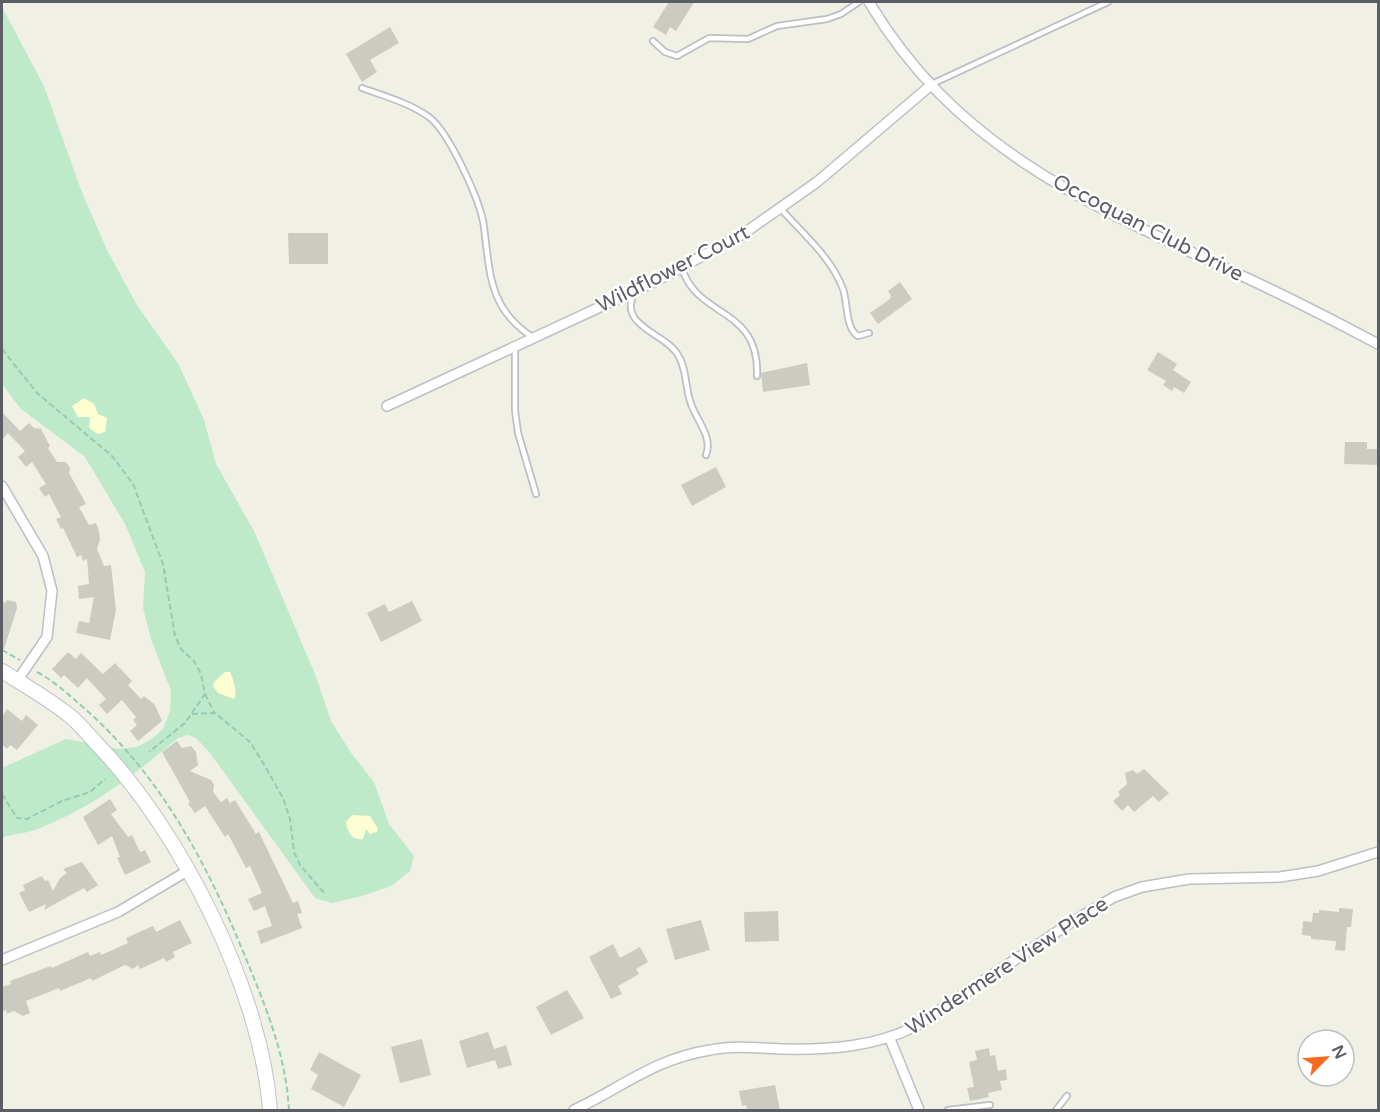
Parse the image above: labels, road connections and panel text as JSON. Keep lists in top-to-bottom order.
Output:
{
  "streets": {
    "street": ["Occoquan Club Drive", "Wildflower Court", "Windermere View Place"]
  },
  "crossings": [
    ["Occoquan Club Drive", "Wildflower Court"]
  ],
  "north": "top right"
}
